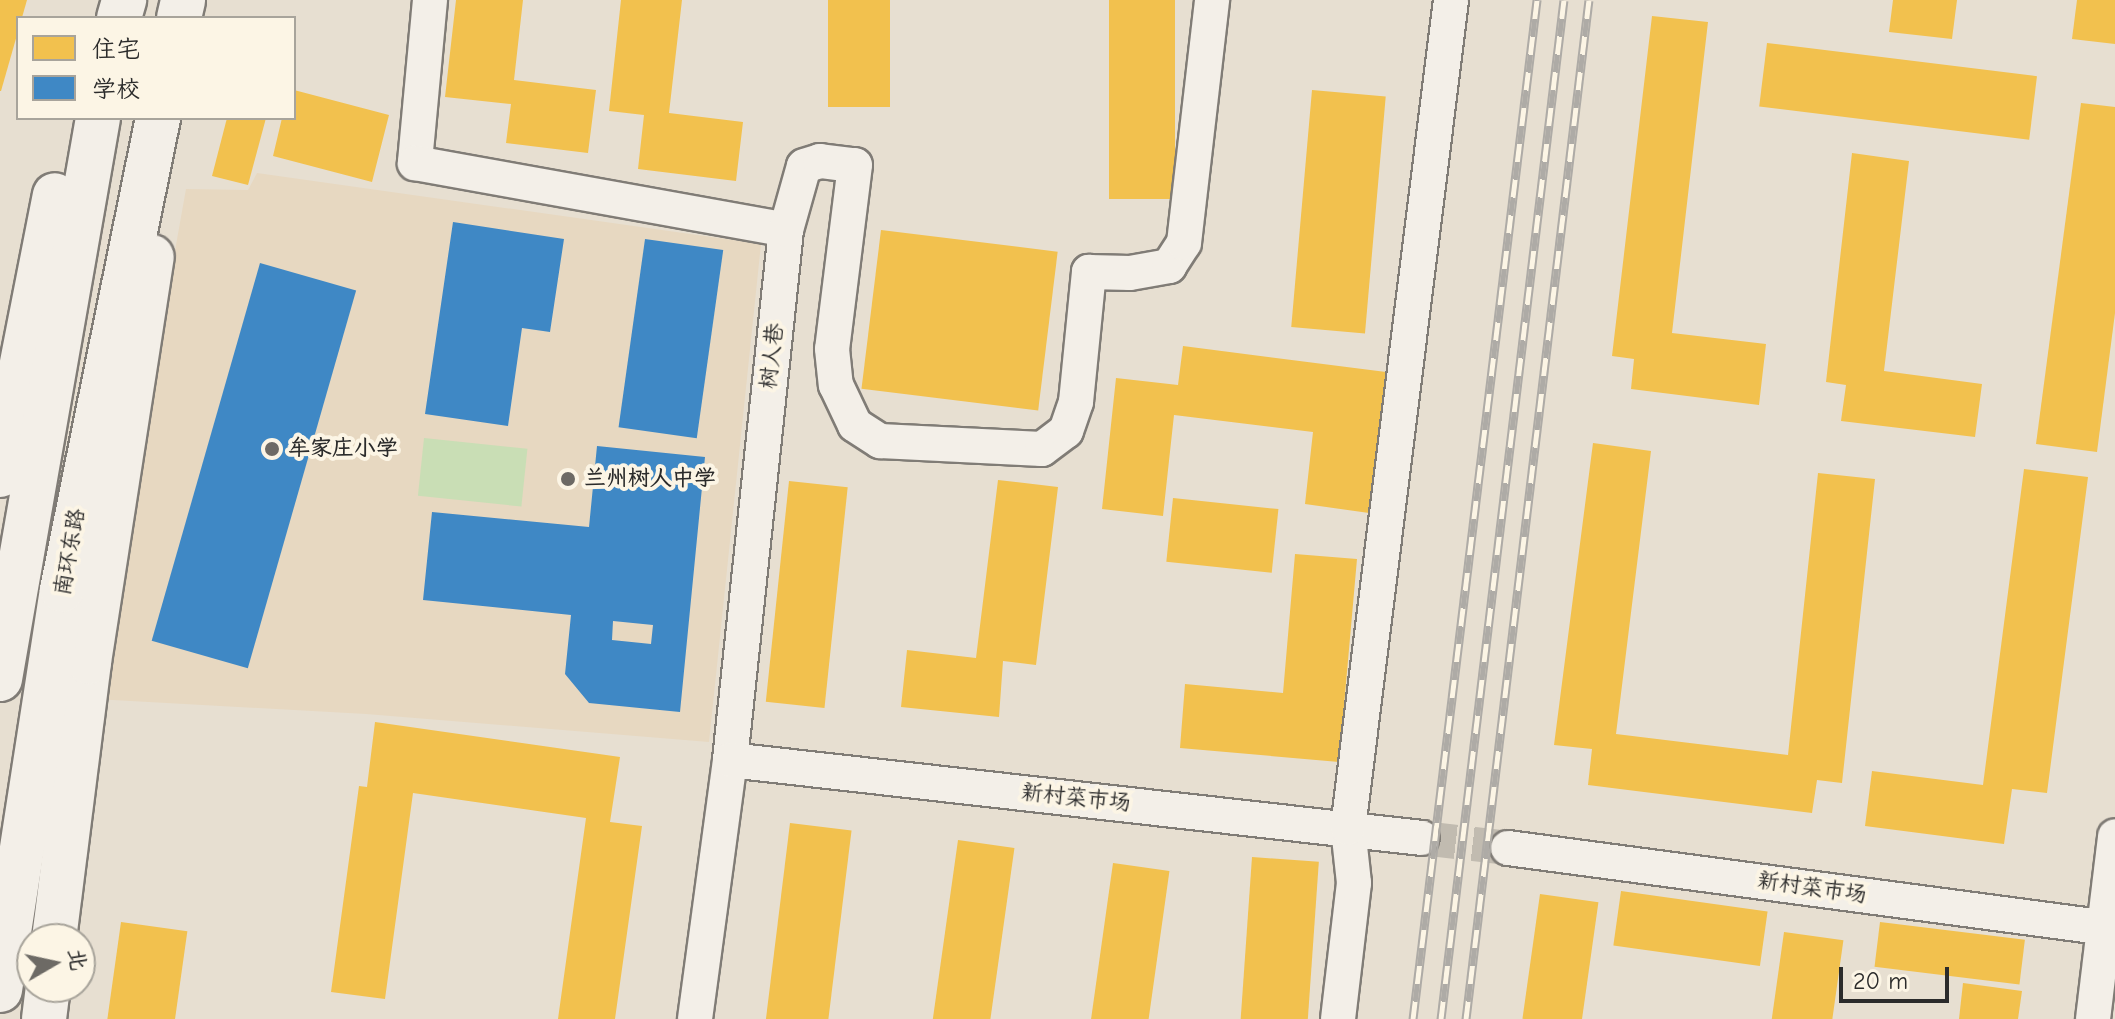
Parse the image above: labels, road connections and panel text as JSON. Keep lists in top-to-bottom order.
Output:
{
  "streets": {
    "highway": ["南环东路"],
    "street": ["树人巷", "新村菜市场"]
  },
  "crossings": [
    ["树人巷", "新村菜市场"]
  ],
  "places": ["牟家庄小学", "兰州树人中学"],
  "legend": ["住宅", "学校"],
  "scale_bar": "20 m",
  "north": "right"
}
